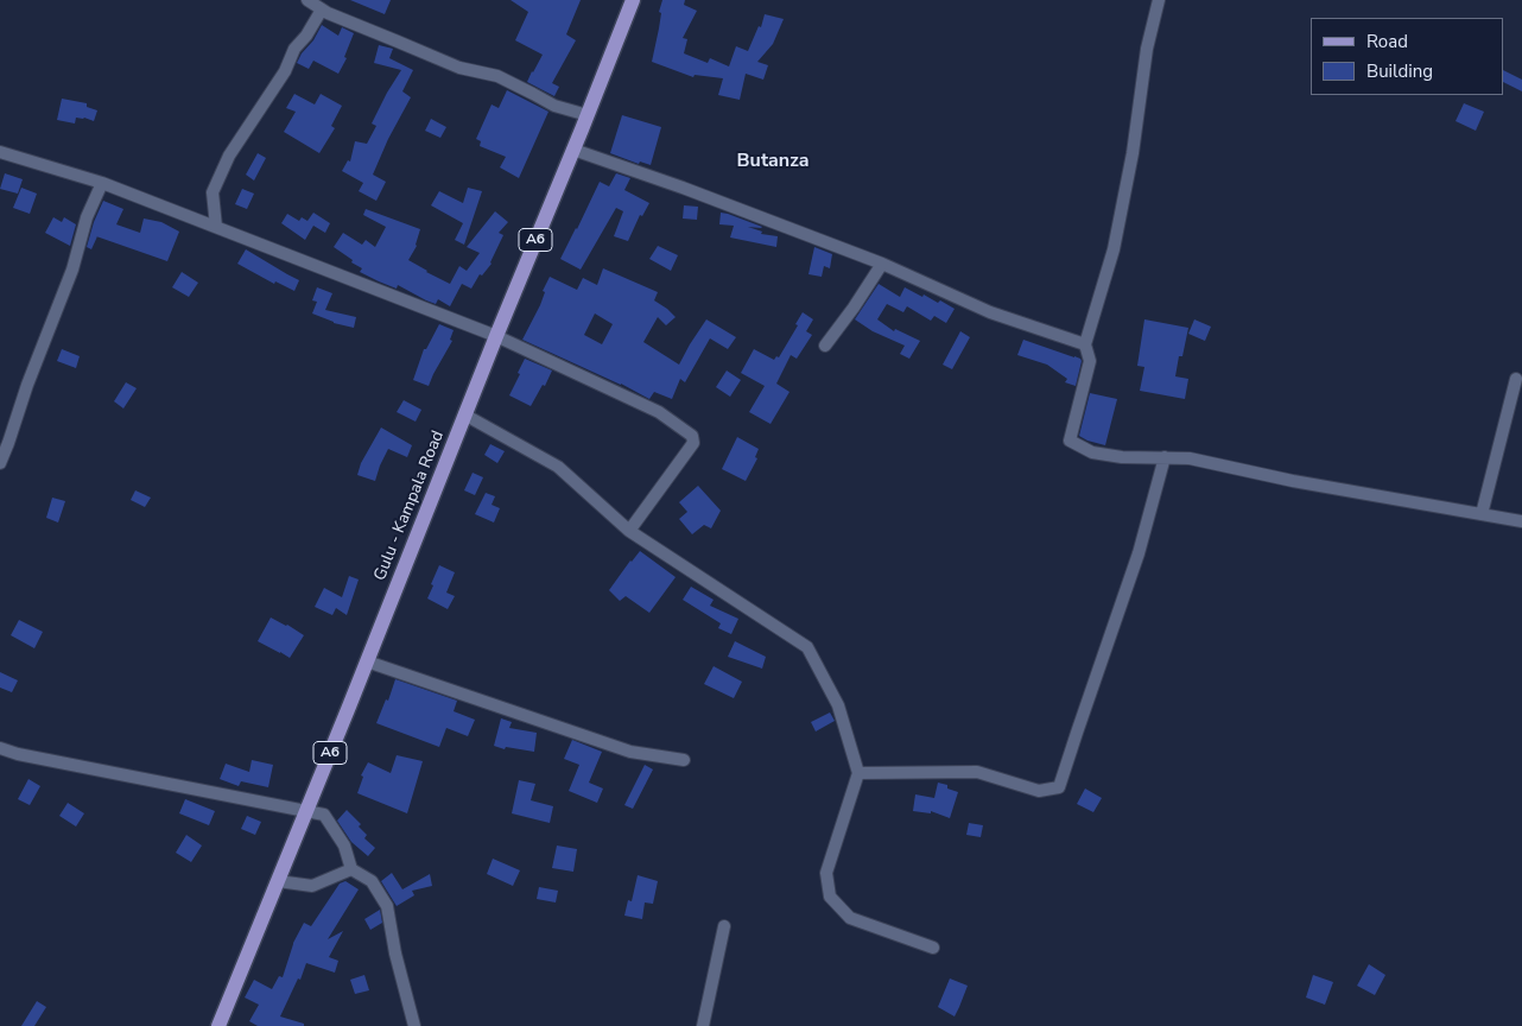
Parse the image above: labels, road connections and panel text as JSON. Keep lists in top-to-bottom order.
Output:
{
  "streets": {
    "main road": ["A6", "Gulu - Kampala Road"]
  },
  "districts": ["Butanza"],
  "legend": ["Road", "Building"]
}
